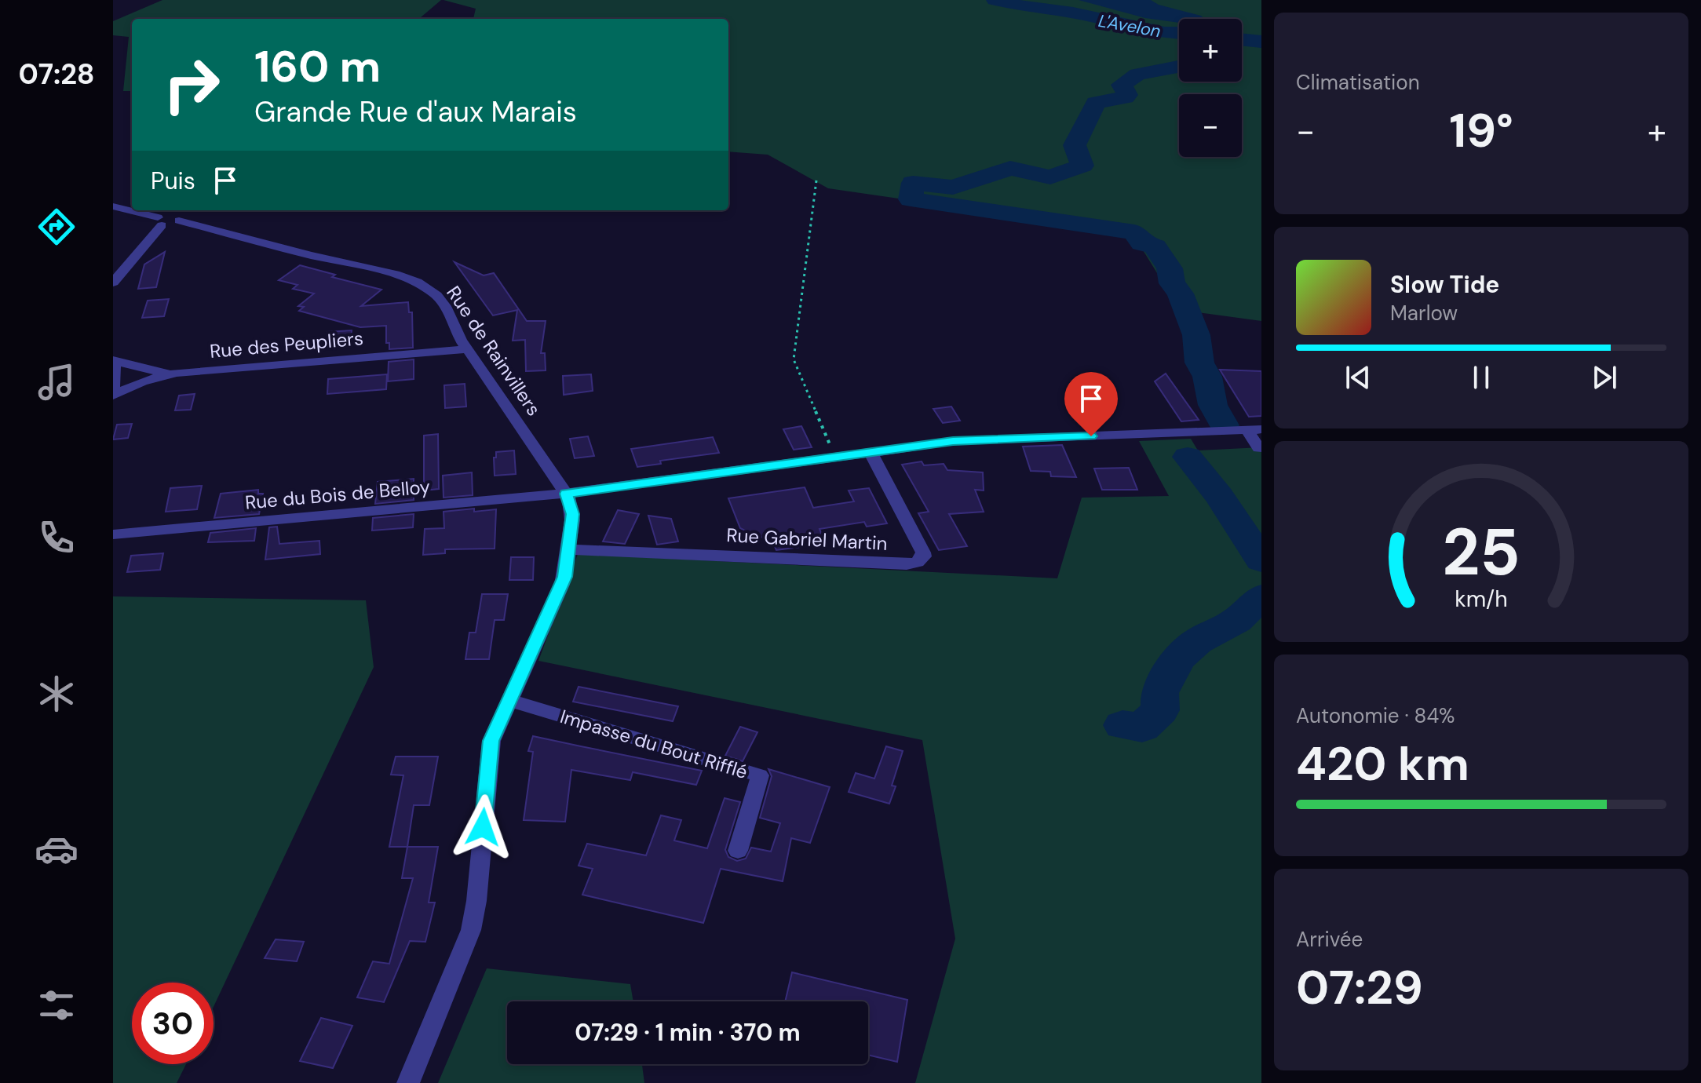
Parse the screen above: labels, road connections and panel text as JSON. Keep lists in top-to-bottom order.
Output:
{
  "streets": {
    "street": [
      "Rue des Peupliers",
      "Rue de Rainvillers",
      "Rue du Bois de Belloy",
      "Rue Gabriel Martin",
      "Impasse du Bout Rifflé"
    ]
  },
  "crossings": [
    ["Rue des Peupliers", "Rue de Rainvillers"],
    ["Rue de Rainvillers", "Rue du Bois de Belloy"],
    ["Rue du Bois de Belloy", "Rue Gabriel Martin"]
  ],
  "water": ["L'Avelon"],
  "page": {
    "tabs": "07:28",
    "tile": [
      "Climatisation",
      ["Autonomie · 84%", "420 km"],
      ["Arrivée", "07:29"]
    ],
    "map_buttons": ["+", "−"],
    "turn": ["160 m", "Grande Rue d'aux Marais"],
    "heat": ["−", "19°", "+"],
    "then": "Puis",
    "song": ["Slow Tide", "Marlow"],
    "limit": "30",
    "trip": "07:29 · 1 min · 370 m",
    "gauge": ["25", "km/h"]
  }
}
